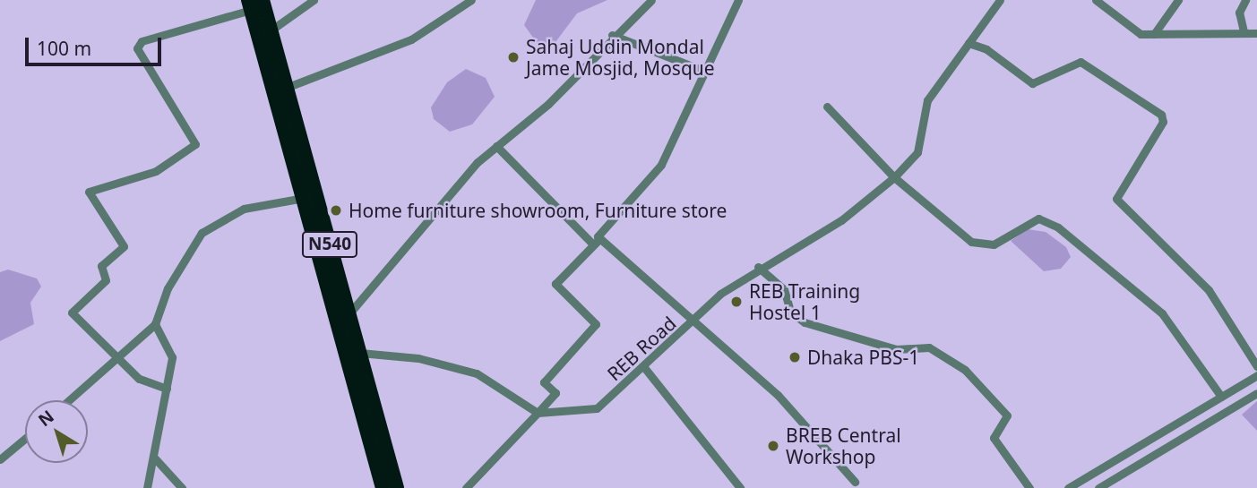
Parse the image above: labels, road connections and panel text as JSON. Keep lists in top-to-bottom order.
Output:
{
  "streets": {
    "highway": ["N540"],
    "street": ["REB Road"]
  },
  "places": [
    "Sahaj Uddin Mondal Jame Mosjid, Mosque",
    "Home furniture showroom, Furniture store",
    "REB Training Hostel 1",
    "Dhaka PBS-1",
    "BREB Central Workshop"
  ],
  "scale_bar": "100 m",
  "north": "top left"
}
